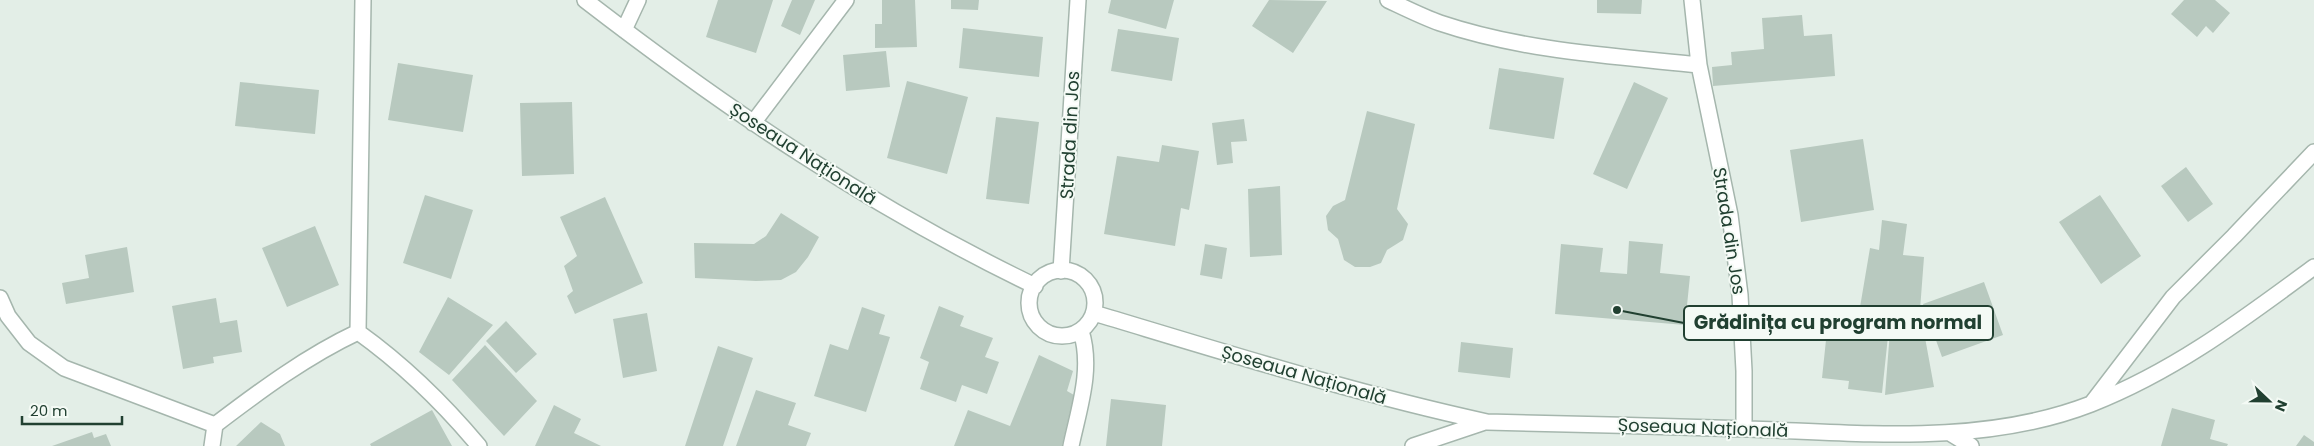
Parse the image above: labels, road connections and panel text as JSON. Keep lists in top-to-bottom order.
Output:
{
  "streets": {
    "street": ["Strada din Jos", "Șoseaua Națională"]
  },
  "crossings": [
    ["Strada din Jos", "Șoseaua Națională"]
  ],
  "places": ["Grădinița cu program normal"],
  "scale_bar": "20 m",
  "north": "right"
}
